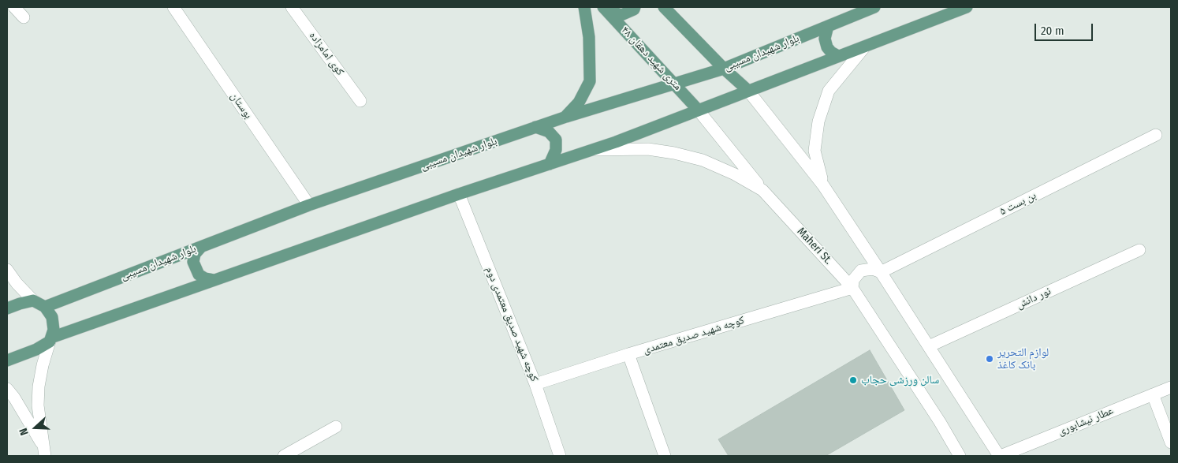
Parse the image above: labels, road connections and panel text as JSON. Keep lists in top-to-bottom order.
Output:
{
  "streets": {
    "main road": ["بلوار شهیدان مسیبی", "۴۸ متری شهید دهقان"],
    "street": [
      "کوی امامزاده",
      "بوستان",
      "بن بست ۵",
      "Maheri St.",
      "نور دانش",
      "کوچه شهید صدیق معتمدی دوم",
      "کوچه شهید صدیق معتمدی",
      "عطار نیشابوری"
    ]
  },
  "crossings": [
    ["بلوار شهیدان مسیبی", "۴۸ متری شهید دهقان"],
    ["بلوار شهیدان مسیبی", "بوستان"],
    ["Maheri St.", "کوچه شهید صدیق معتمدی"],
    ["کوچه شهید صدیق معتمدی دوم", "کوچه شهید صدیق معتمدی"]
  ],
  "places": ["لوازم التحریر بانک کاغذ", "سالن ورزشی حجاب"],
  "scale_bar": "20 m",
  "north": "left"
}
